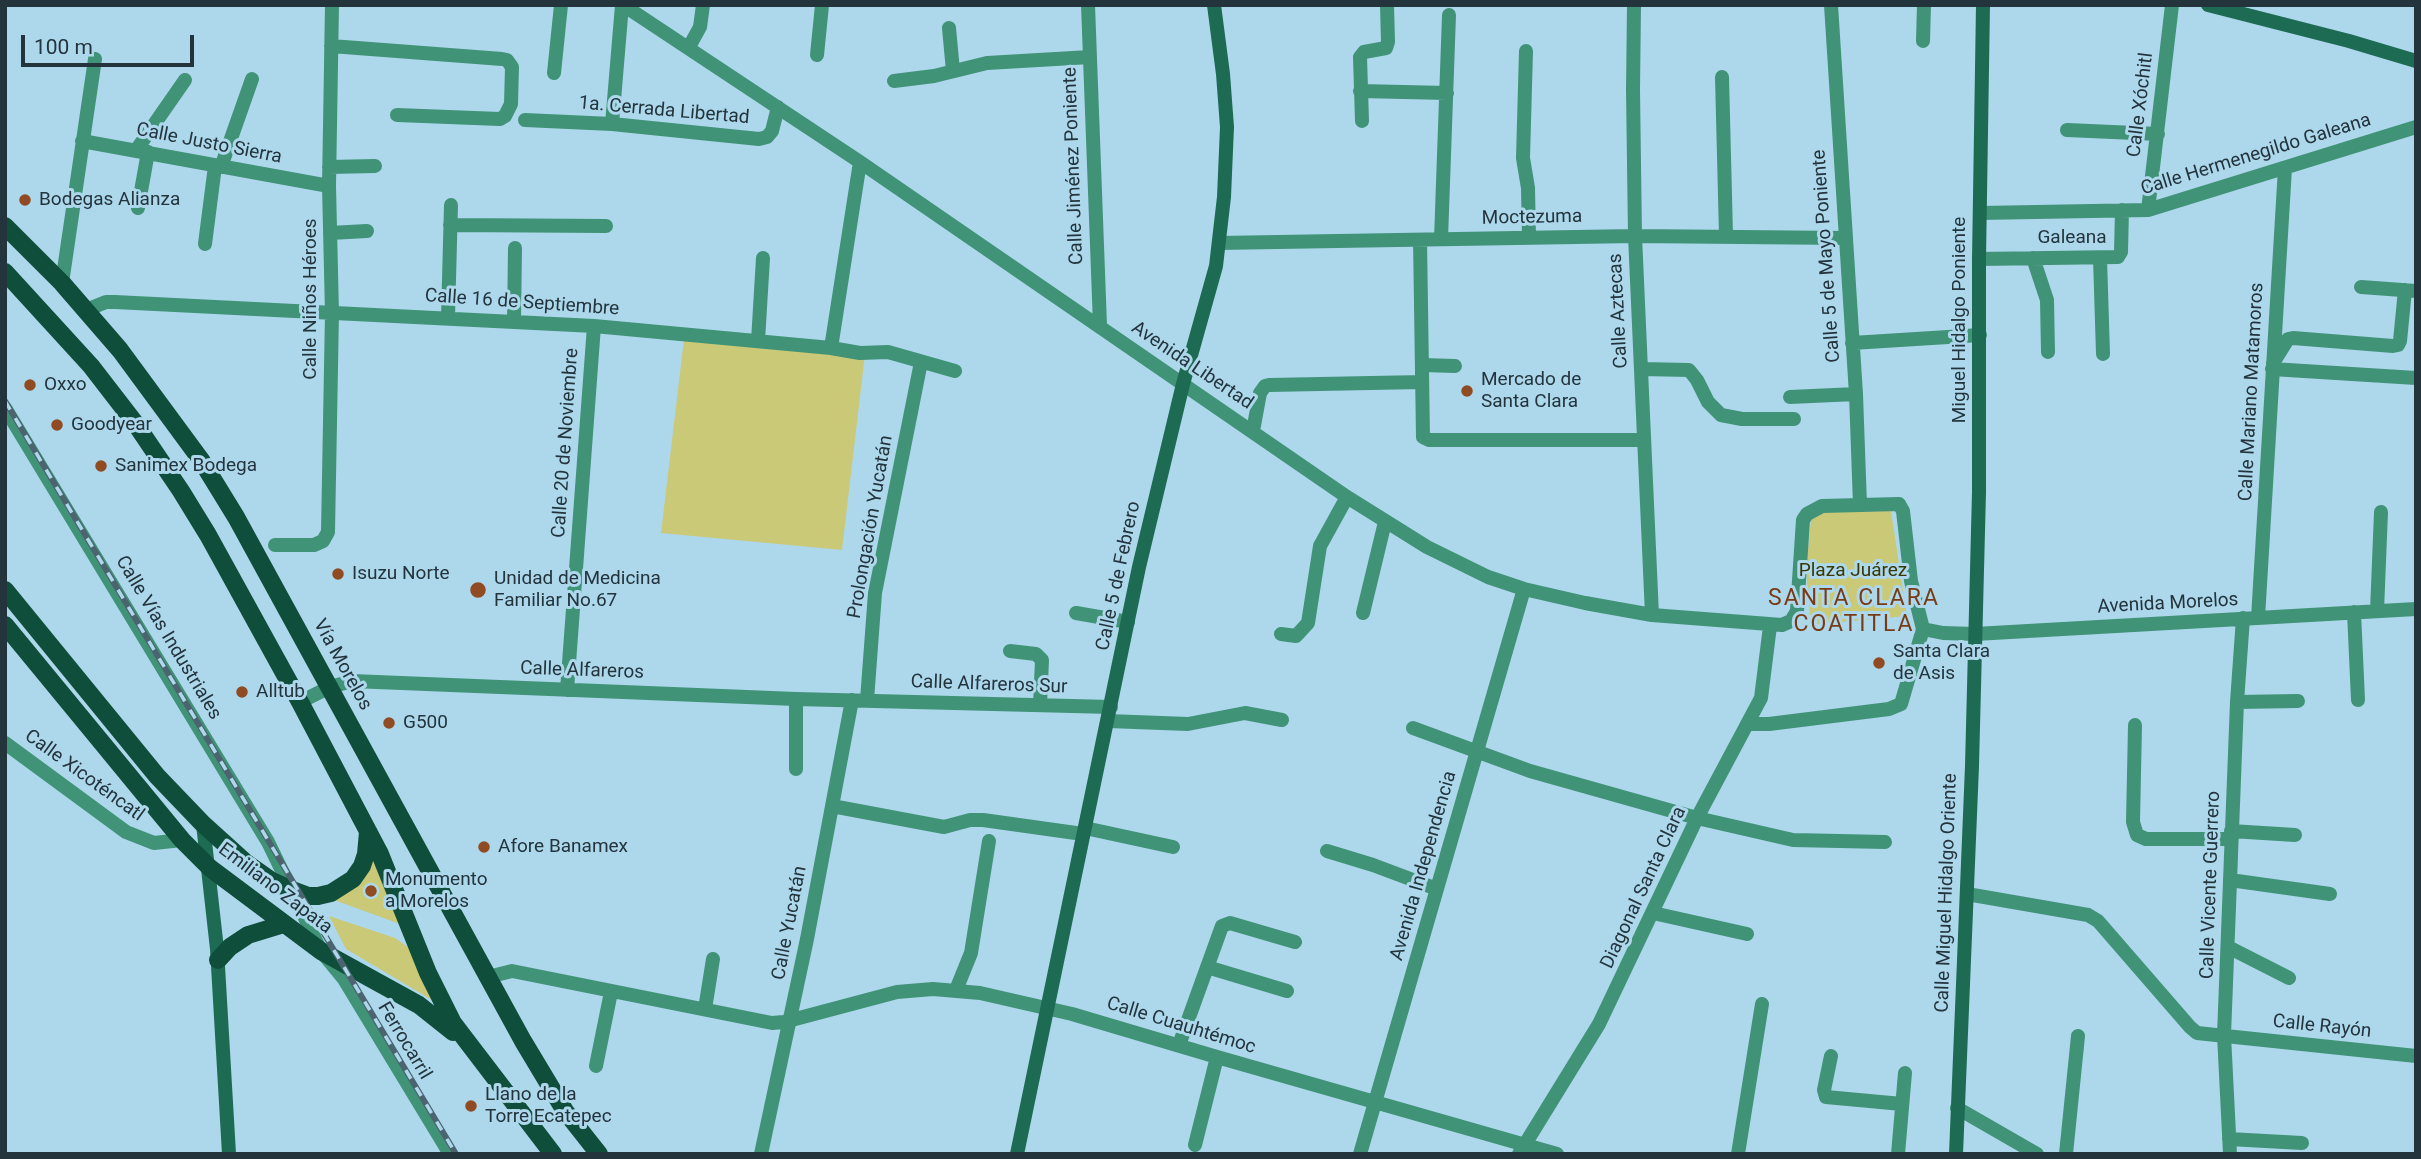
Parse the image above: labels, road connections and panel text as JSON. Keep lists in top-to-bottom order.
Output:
{
  "streets": {
    "main road": ["Vía Morelos", "Emiliano Zapata"],
    "street": [
      "Calle Xóchitl",
      "1a. Cerrada Libertad",
      "Calle Justo Sierra",
      "Calle Hermenegildo Galeana",
      "Calle Jiménez Poniente",
      "Moctezuma",
      "Galeana",
      "Calle 5 de Mayo Poniente",
      "Calle Niños Héroes",
      "Calle 16 de Septiembre",
      "Calle Aztecas",
      "Miguel Hidalgo Poniente",
      "Avenida Libertad",
      "Calle Mariano Matamoros",
      "Calle 20 de Noviembre",
      "Prolongación Yucatán",
      "Calle 5 de Febrero",
      "Avenida Morelos",
      "Calle Vías Industriales",
      "Calle Alfareros",
      "Calle Alfareros Sur",
      "Calle Xicoténcatl",
      "Avenida Independencia",
      "Calle Vicente Guerrero",
      "Diagonal Santa Clara",
      "Calle Miguel Hidalgo Oriente",
      "Calle Yucatán",
      "Calle Cuauhtémoc",
      "Calle Rayón",
      "Ferrocarril"
    ]
  },
  "crossings": [
    ["Calle Xóchitl", "Calle Hermenegildo Galeana"],
    ["1a. Cerrada Libertad", "Avenida Libertad"],
    ["Calle Justo Sierra", "Calle Niños Héroes"],
    ["Calle Hermenegildo Galeana", "Galeana"],
    ["Calle Hermenegildo Galeana", "Miguel Hidalgo Poniente"],
    ["Calle Hermenegildo Galeana", "Calle Mariano Matamoros"],
    ["Calle Jiménez Poniente", "Avenida Libertad"],
    ["Moctezuma", "Calle 5 de Mayo Poniente"],
    ["Moctezuma", "Calle Aztecas"],
    ["Moctezuma", "Calle 5 de Febrero"],
    ["Galeana", "Miguel Hidalgo Poniente"],
    ["Calle 5 de Mayo Poniente", "Avenida Libertad"],
    ["Calle Niños Héroes", "Calle 16 de Septiembre"],
    ["Calle 16 de Septiembre", "Calle 20 de Noviembre"],
    ["Calle 16 de Septiembre", "Prolongación Yucatán"],
    ["Calle 16 de Septiembre", "Vía Morelos"],
    ["Calle Aztecas", "Avenida Libertad"],
    ["Miguel Hidalgo Poniente", "Avenida Morelos"],
    ["Miguel Hidalgo Poniente", "Calle Miguel Hidalgo Oriente"],
    ["Avenida Libertad", "Calle 5 de Febrero"],
    ["Avenida Libertad", "Avenida Independencia"],
    ["Avenida Libertad", "Diagonal Santa Clara"],
    ["Calle Mariano Matamoros", "Avenida Morelos"],
    ["Calle Mariano Matamoros", "Calle Vicente Guerrero"],
    ["Calle 20 de Noviembre", "Calle Alfareros"],
    ["Prolongación Yucatán", "Calle Alfareros"],
    ["Prolongación Yucatán", "Calle Alfareros Sur"],
    ["Prolongación Yucatán", "Calle Yucatán"],
    ["Calle 5 de Febrero", "Calle Alfareros Sur"],
    ["Calle 5 de Febrero", "Calle Cuauhtémoc"],
    ["Avenida Morelos", "Calle Vicente Guerrero"],
    ["Avenida Morelos", "Calle Miguel Hidalgo Oriente"],
    ["Calle Vías Industriales", "Emiliano Zapata"],
    ["Calle Vías Industriales", "Ferrocarril"],
    ["Vía Morelos", "Calle Alfareros"],
    ["Vía Morelos", "Calle Cuauhtémoc"],
    ["Calle Alfareros", "Calle Alfareros Sur"],
    ["Calle Alfareros", "Calle Yucatán"],
    ["Calle Alfareros Sur", "Calle Yucatán"],
    ["Calle Xicoténcatl", "Emiliano Zapata"],
    ["Avenida Independencia", "Calle Cuauhtémoc"],
    ["Calle Vicente Guerrero", "Calle Rayón"],
    ["Diagonal Santa Clara", "Calle Cuauhtémoc"],
    ["Emiliano Zapata", "Ferrocarril"],
    ["Calle Miguel Hidalgo Oriente", "Calle Rayón"],
    ["Calle Yucatán", "Calle Cuauhtémoc"]
  ],
  "districts": ["SANTA CLARA COATITLA"],
  "parks": ["Plaza Juárez"],
  "places": [
    "Bodegas Alianza",
    "Oxxo",
    "Mercado de Santa Clara",
    "Goodyear",
    "Sanimex Bodega",
    "Isuzu Norte",
    "Unidad de Medicina Familiar No.67",
    "Santa Clara de Asis",
    "Alltub",
    "G500",
    "Afore Banamex",
    "Monumento a Morelos",
    "Llano de la Torre Ecatepec"
  ],
  "scale_bar": "100 m"
}
